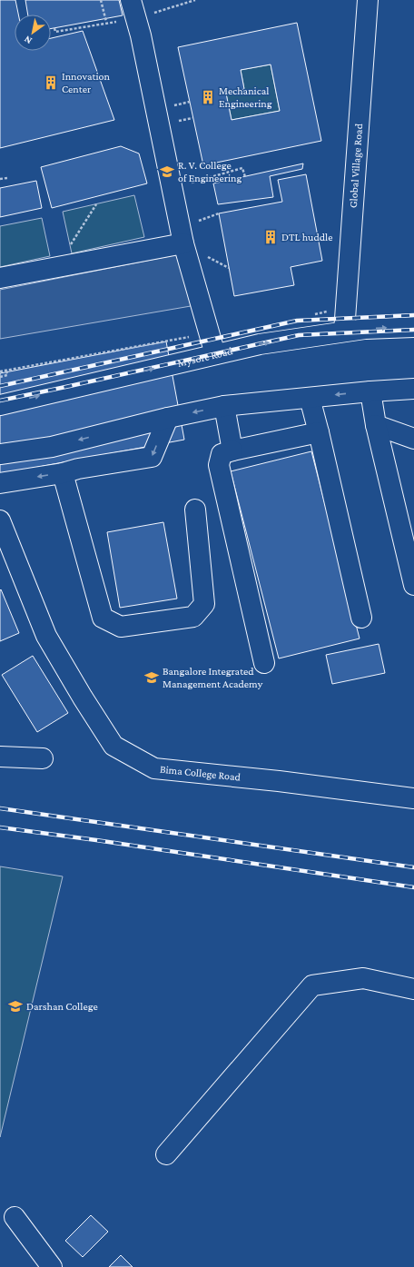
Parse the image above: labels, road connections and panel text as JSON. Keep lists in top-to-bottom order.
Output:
{
  "streets": {
    "main road": ["Global Village Road", "Mysore Road", "Bima College Road"]
  },
  "crossings": [
    ["Global Village Road", "Mysore Road"]
  ],
  "places": {
    "building": ["Innovation Center", "Mechanical Engineering", "DTL huddle"],
    "school or university": ["R. V. College of Engineering", "Bangalore Integrated Management Academy", "Darshan College"]
  },
  "north": "bottom left"
}
